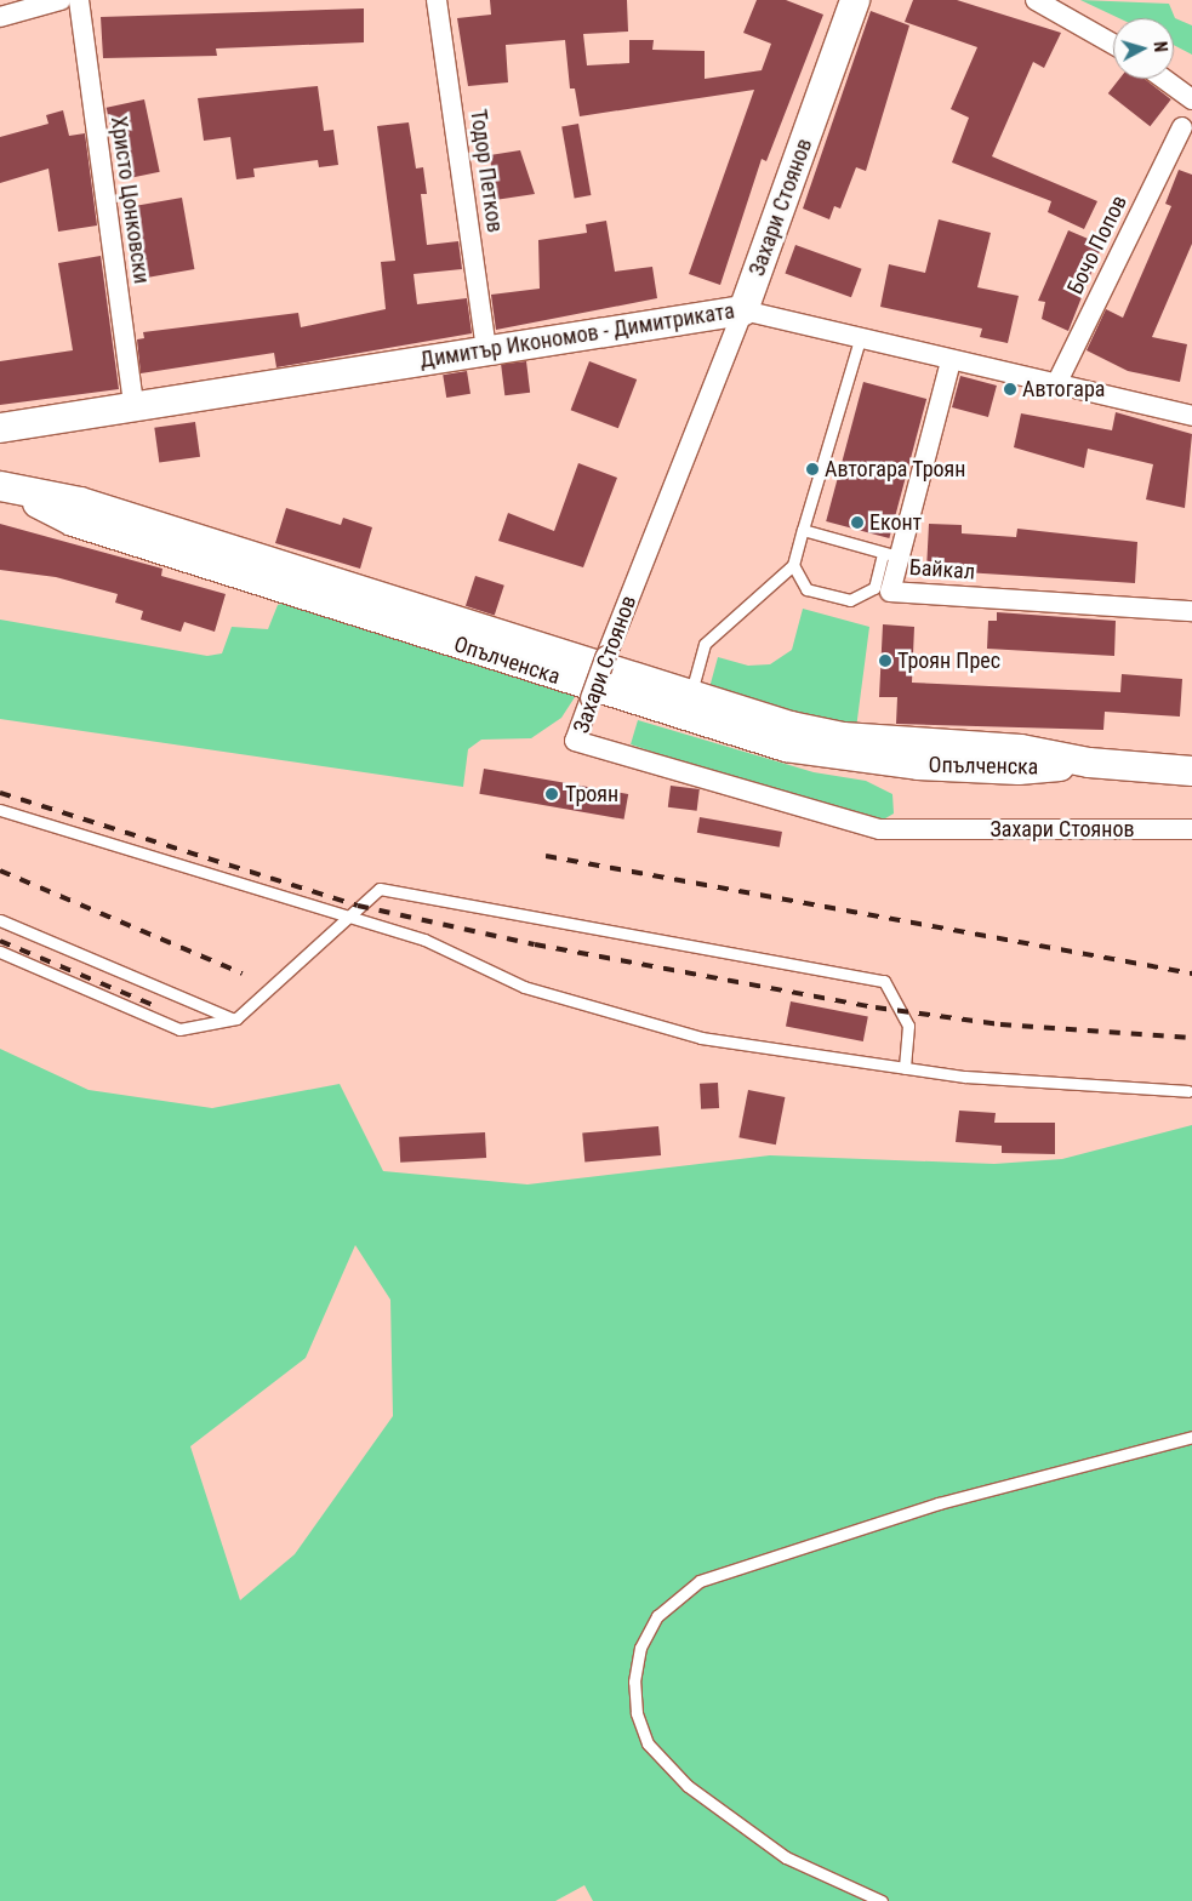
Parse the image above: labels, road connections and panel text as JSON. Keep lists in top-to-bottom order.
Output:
{
  "streets": {
    "street": [
      "Тодор Петков",
      "Христо Цонковски",
      "Захари Стоянов",
      "Бочо Попов",
      "Димитър Икономов - Димитриката",
      "Байкал",
      "Опълченска"
    ]
  },
  "crossings": [
    ["Тодор Петков", "Димитър Икономов - Димитриката"],
    ["Христо Цонковски", "Димитър Икономов - Димитриката"],
    ["Захари Стоянов", "Димитър Икономов - Димитриката"],
    ["Бочо Попов", "Димитър Икономов - Димитриката"],
    ["Димитър Икономов - Димитриката", "Байкал"]
  ],
  "places": [
    "Автогара",
    "Автогара Троян",
    "Еконт",
    "Троян Прес",
    "Троян"
  ],
  "north": "right"
}
